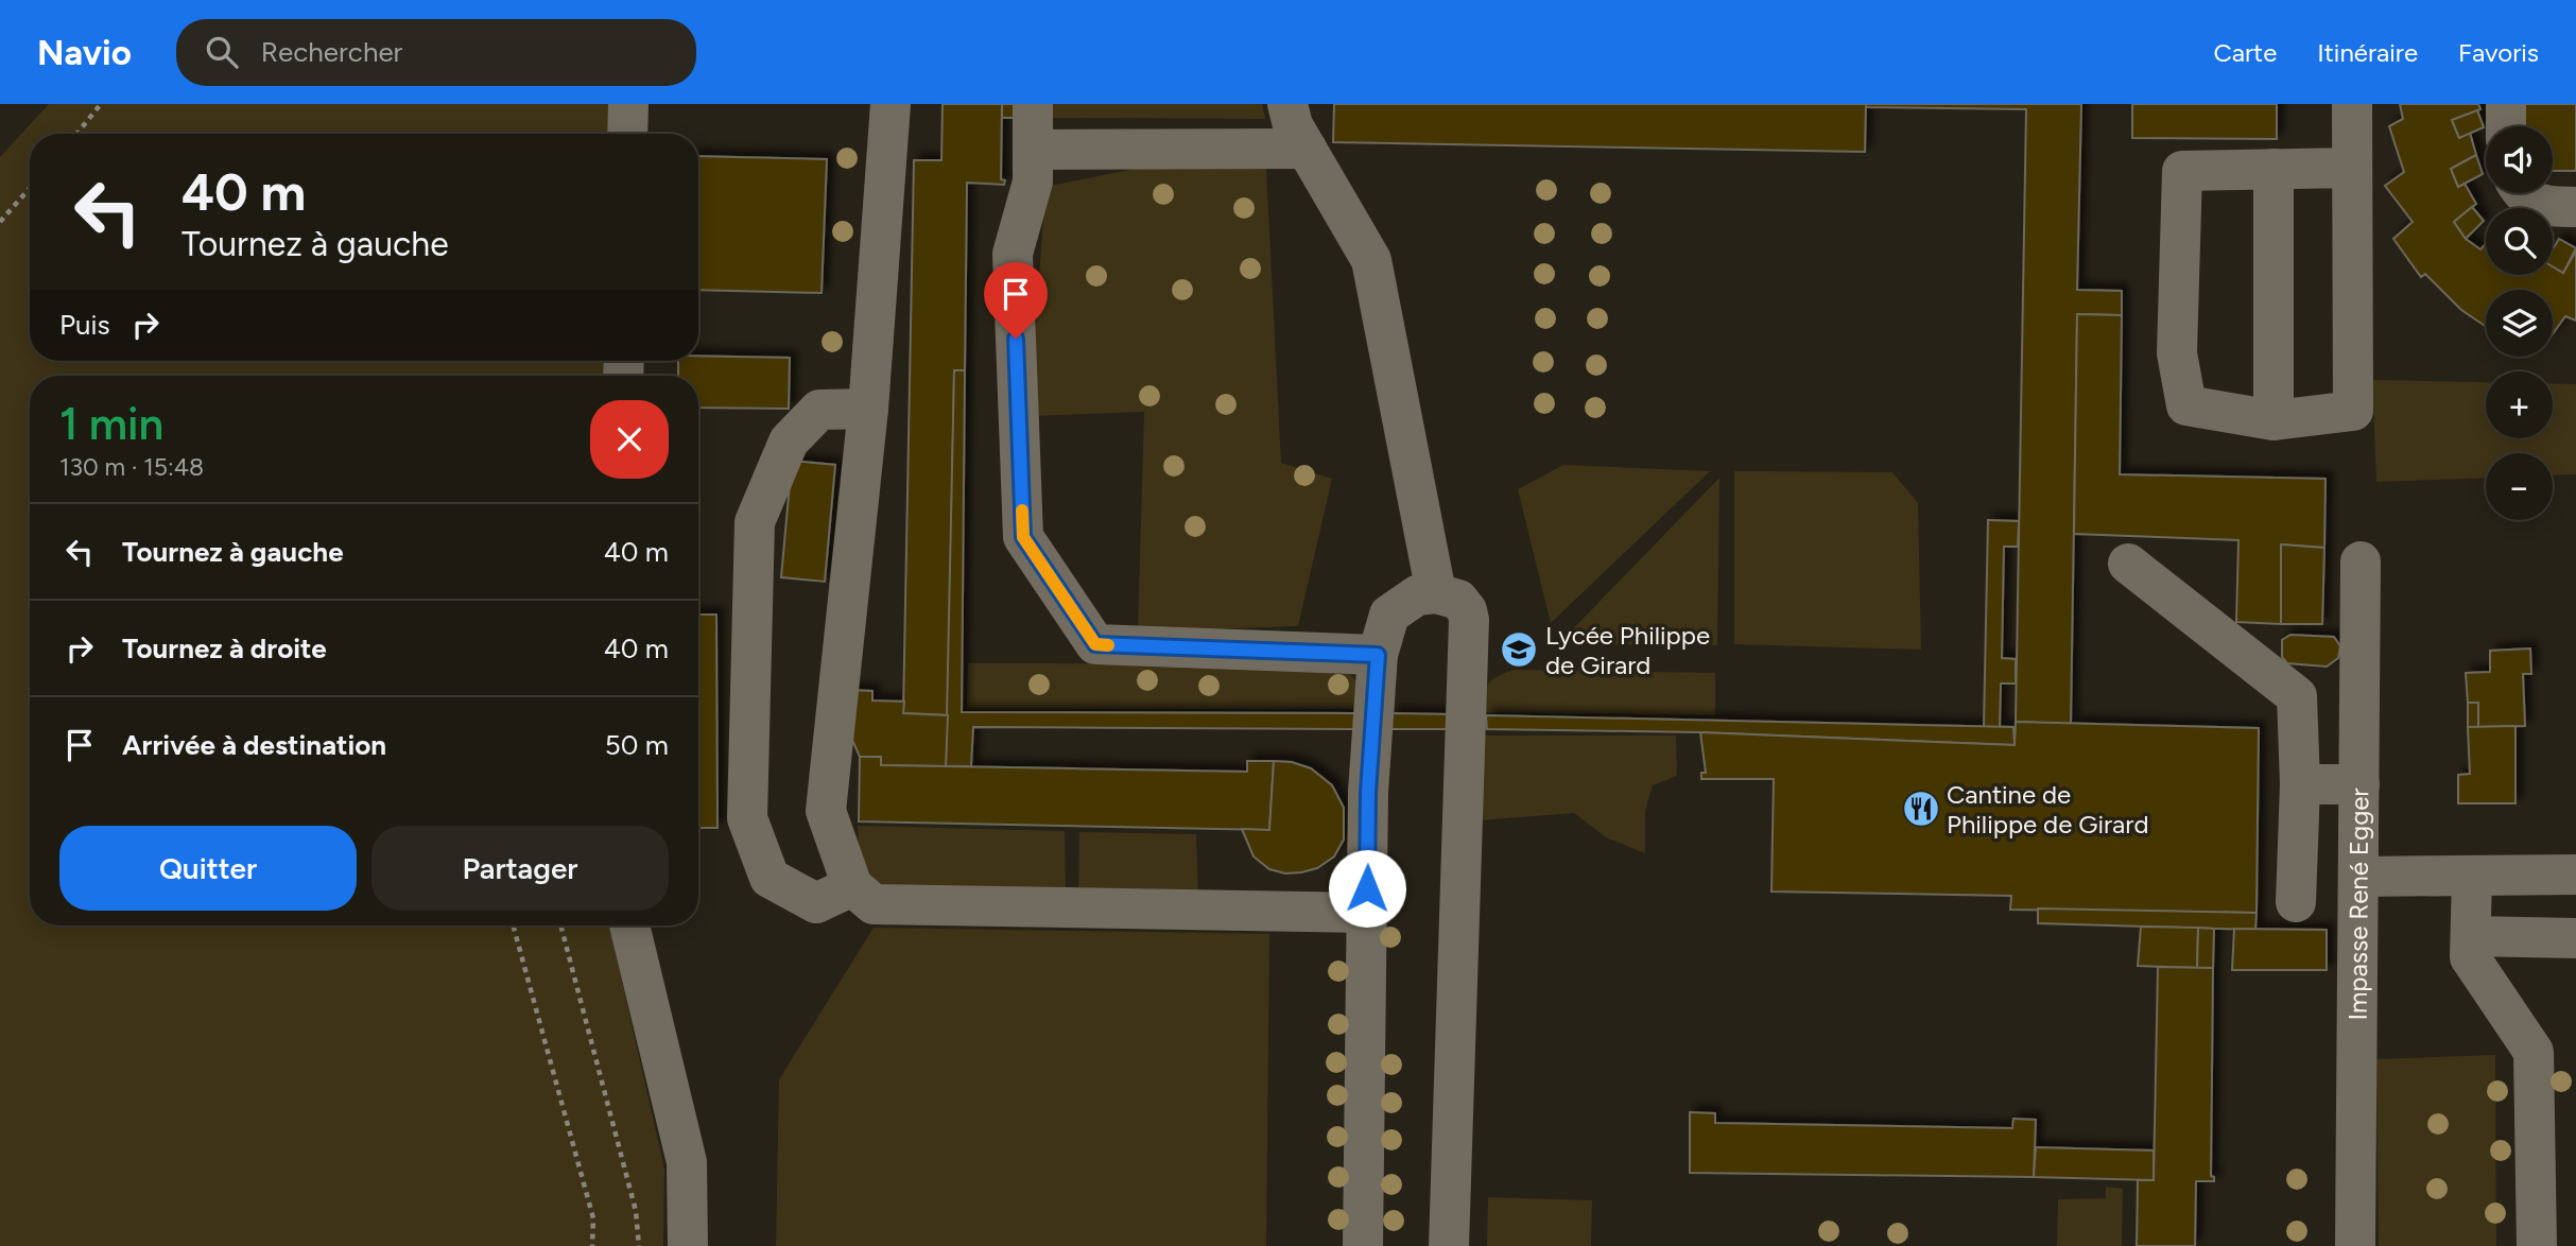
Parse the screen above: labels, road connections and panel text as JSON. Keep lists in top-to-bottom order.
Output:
{
  "streets": {
    "street": ["Impasse René Egger"]
  },
  "places": {
    "school or university": ["Lycée Philippe de Girard"],
    "restaurant": ["Cantine de Philippe de Girard"]
  },
  "page": {
    "header": "Navio",
    "search": "Rechercher",
    "nav": ["Carte", "Itinéraire", "Favoris"],
    "map_buttons": ["+", "−"],
    "turn": ["40 m", "Tournez à gauche"],
    "then": "Puis",
    "heading": ["1 min", "130 m · 15:48"],
    "list": [
      {
        "name": "Tournez à gauche",
        "value": "40 m"
      },
      {
        "name": "Tournez à droite",
        "value": "40 m"
      },
      {
        "name": "Arrivée à destination",
        "value": "50 m"
      }
    ],
    "buttons": ["Quitter", "Partager"]
  }
}
